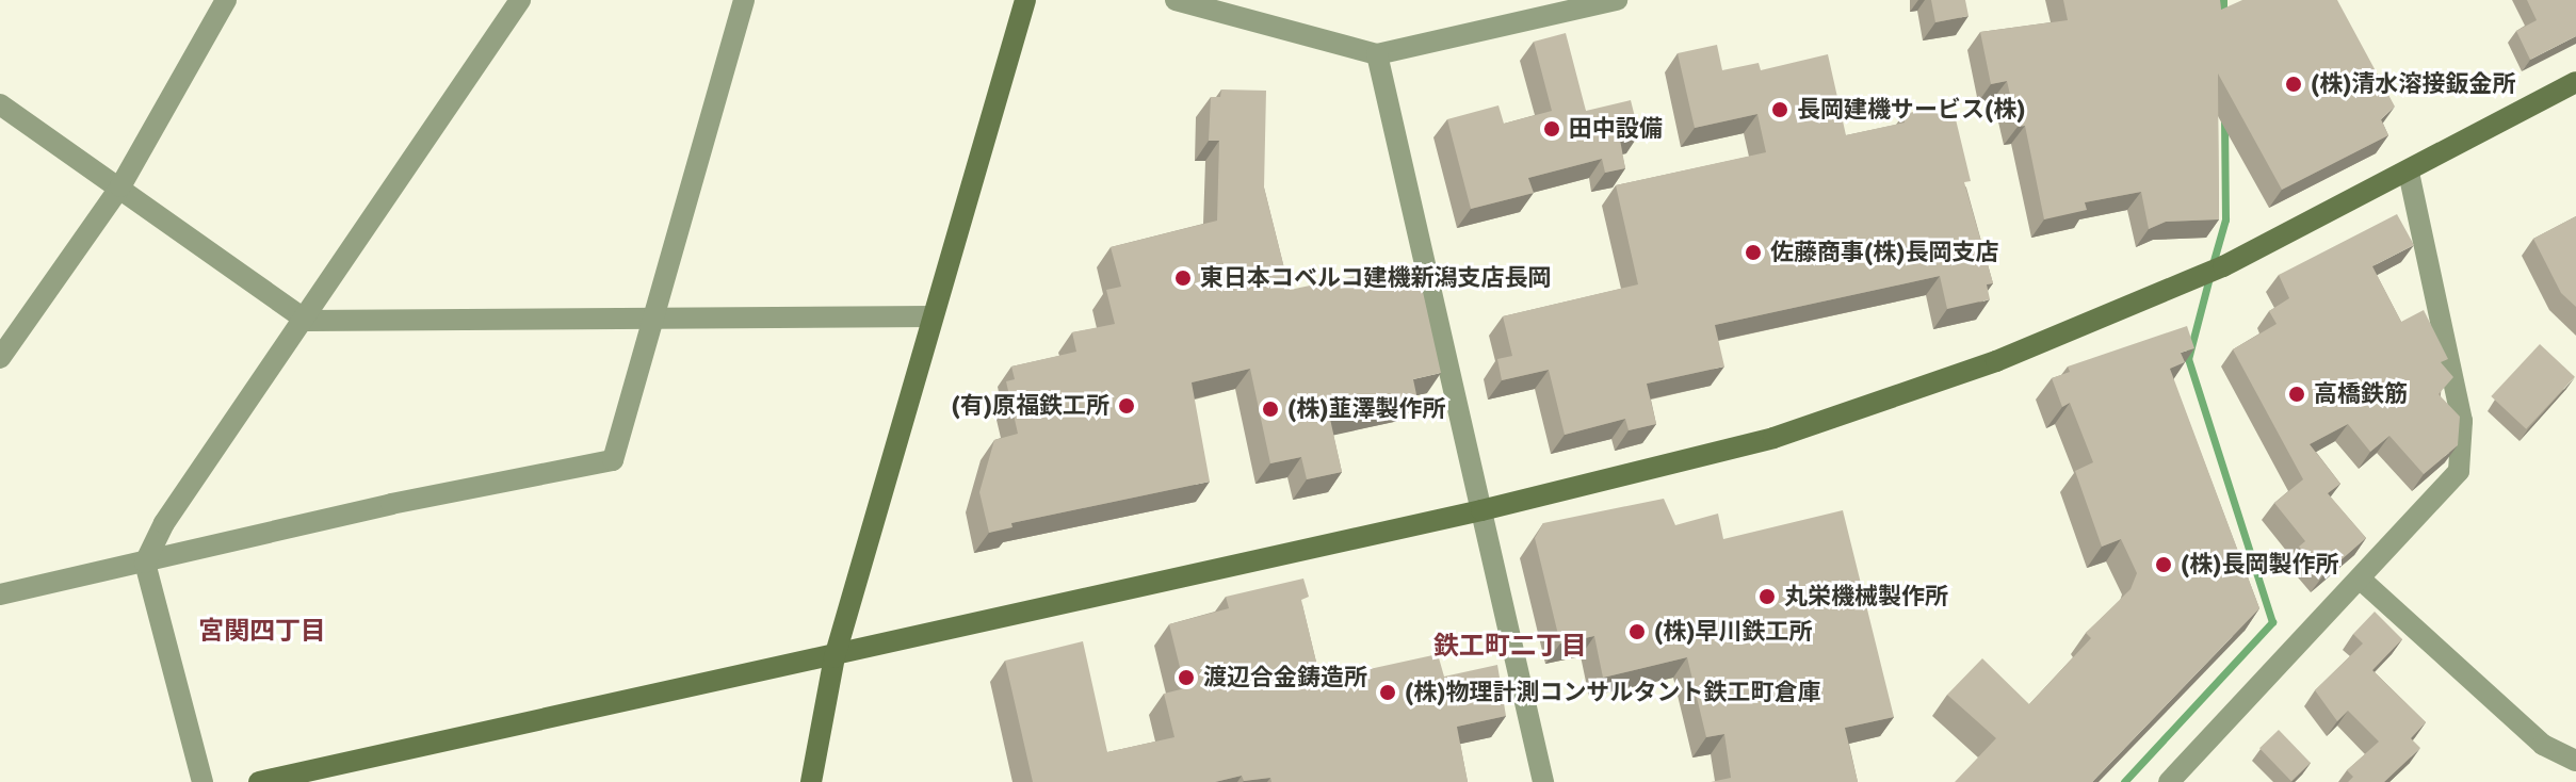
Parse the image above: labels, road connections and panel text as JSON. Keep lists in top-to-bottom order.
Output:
{
  "districts": ["宮関四丁目", "鉄工町二丁目"],
  "places": [
    "(株)清水溶接鈑金所",
    "長岡建機サービス(株)",
    "田中設備",
    "佐藤商事(株)長岡支店",
    "東日本コベルコ建機新潟支店長岡",
    "高橋鉄筋",
    "(有)原福鉄工所",
    "(株)韮澤製作所",
    "(株)長岡製作所",
    "丸栄機械製作所",
    "(株)早川鉄工所",
    "渡辺合金鋳造所",
    "(株)物理計測コンサルタント鉄工町倉庫"
  ]
}
